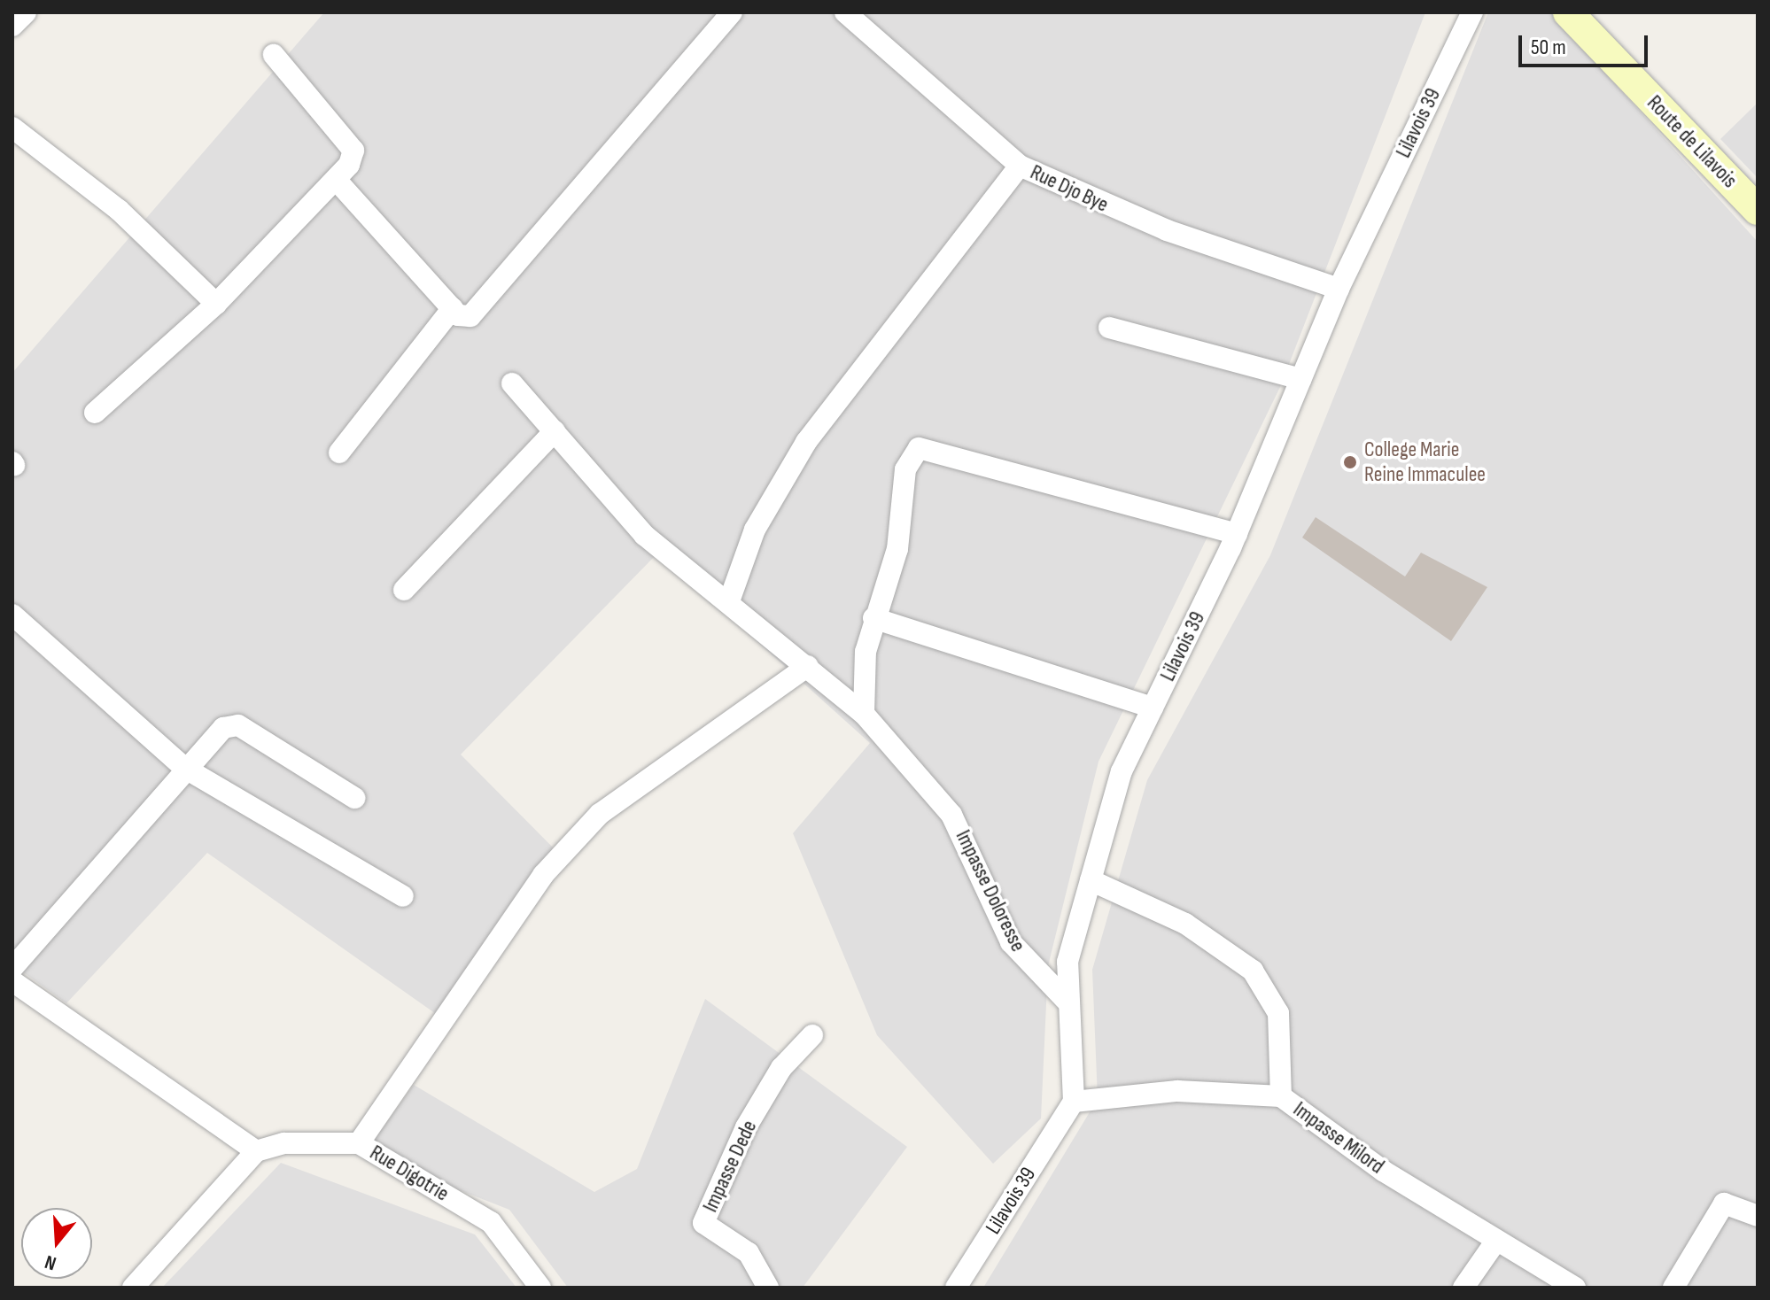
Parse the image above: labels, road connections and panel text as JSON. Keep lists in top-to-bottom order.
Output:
{
  "streets": {
    "main road": ["Route de Lilavois"],
    "street": [
      "Lilavois 39",
      "Rue Djo Bye",
      "Impasse Doloresse",
      "Impasse Milord",
      "Impasse Dede",
      "Rue Digotrie"
    ]
  },
  "crossings": [
    ["Lilavois 39", "Rue Djo Bye"],
    ["Lilavois 39", "Impasse Doloresse"],
    ["Lilavois 39", "Impasse Milord"]
  ],
  "places": ["College Marie Reine Immaculee"],
  "scale_bar": "50 m",
  "north": "bottom"
}
